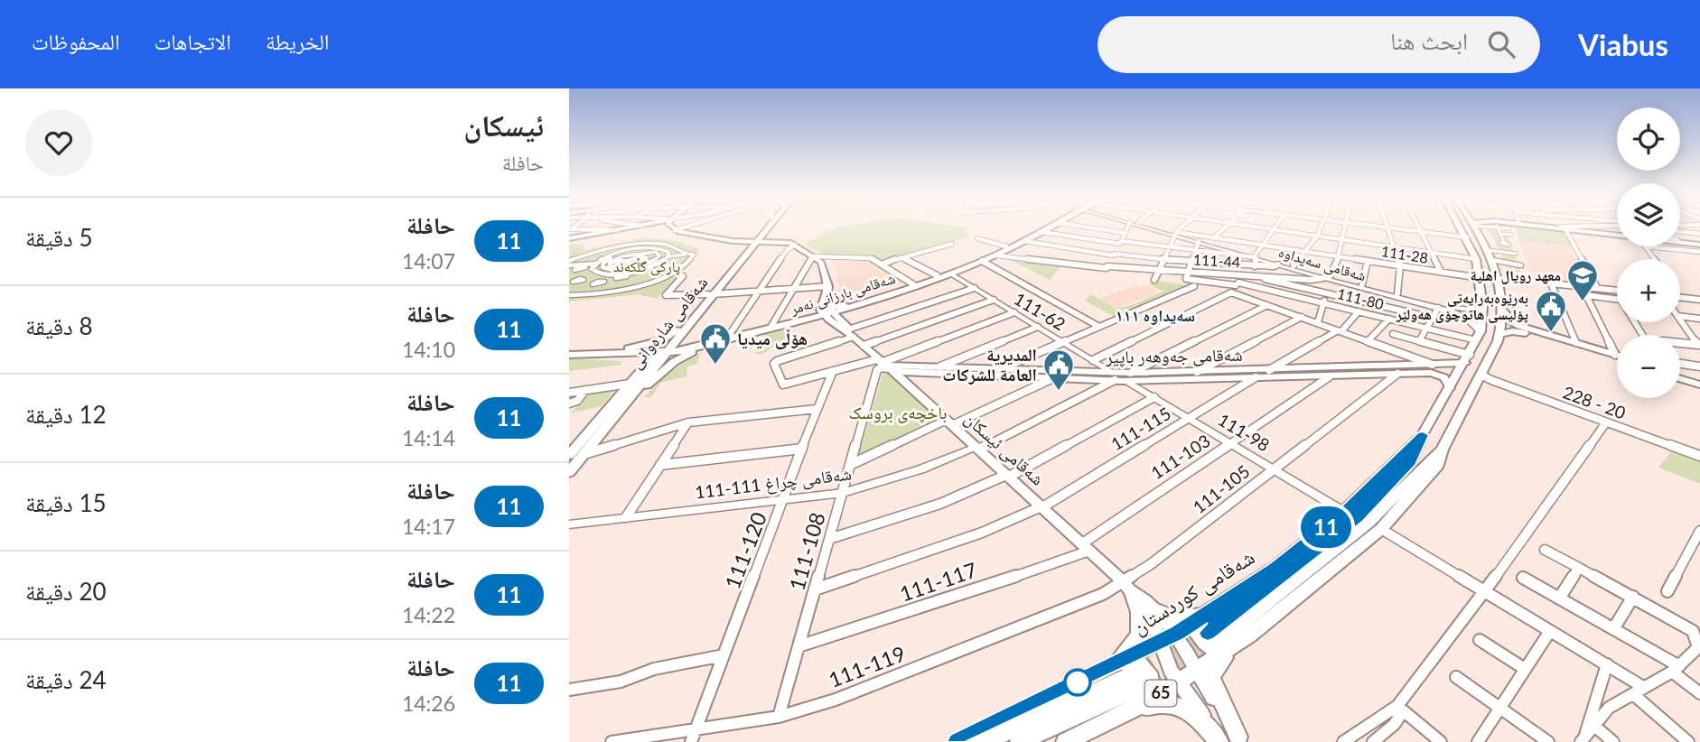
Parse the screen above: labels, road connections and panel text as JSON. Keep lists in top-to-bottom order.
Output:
{
  "streets": {
    "main road": [
      "شەقامی بارزانی نەمر",
      "شەقامی شارەوانی",
      "شەقامی جەوهەر باپیر",
      "شەقامی ئیسکان",
      "شەقامی کوردستان",
      "65"
    ],
    "street": [
      "111-28",
      "111-44",
      "شەقامی سەیداوە",
      "111-80",
      "111-62",
      "228 - 20",
      "111-115",
      "111-98",
      "111-103",
      "شەقامی چراغ 111-111",
      "111-105",
      "111-120",
      "111-108",
      "111-117",
      "111-119"
    ]
  },
  "crossings": [
    ["111-28", "شەقامی سەیداوە"],
    ["111-28", "شەقامی کوردستان"],
    ["111-44", "شەقامی سەیداوە"],
    ["111-44", "شەقامی بارزانی نەمر"],
    ["111-44", "111-80"],
    ["شەقامی سەیداوە", "111-80"],
    ["شەقامی سەیداوە", "شەقامی کوردستان"],
    ["شەقامی بارزانی نەمر", "111-62"],
    ["شەقامی بارزانی نەمر", "شەقامی شارەوانی"],
    ["شەقامی بارزانی نەمر", "شەقامی ئیسکان"],
    ["111-80", "شەقامی کوردستان"],
    ["111-62", "شەقامی جەوهەر باپیر"],
    ["شەقامی جەوهەر باپیر", "111-115"],
    ["شەقامی جەوهەر باپیر", "111-98"],
    ["شەقامی جەوهەر باپیر", "شەقامی ئیسکان"],
    ["شەقامی جەوهەر باپیر", "111-103"],
    ["شەقامی جەوهەر باپیر", "111-105"],
    ["شەقامی جەوهەر باپیر", "111-108"],
    ["شەقامی جەوهەر باپیر", "شەقامی کوردستان"],
    ["228 - 20", "شەقامی کوردستان"],
    ["111-115", "111-98"],
    ["111-115", "شەقامی ئیسکان"],
    ["111-115", "111-108"],
    ["111-98", "111-103"],
    ["111-98", "111-105"],
    ["111-98", "شەقامی کوردستان"],
    ["شەقامی ئیسکان", "111-103"],
    ["شەقامی ئیسکان", "شەقامی چراغ 111-111"],
    ["شەقامی ئیسکان", "111-105"],
    ["شەقامی ئیسکان", "111-108"],
    ["شەقامی ئیسکان", "111-117"],
    ["شەقامی ئیسکان", "شەقامی کوردستان"],
    ["شەقامی ئیسکان", "111-119"],
    ["111-103", "111-117"],
    ["شەقامی چراغ 111-111", "111-120"],
    ["شەقامی چراغ 111-111", "111-108"],
    ["111-105", "111-119"],
    ["111-120", "111-119"],
    ["111-108", "111-117"],
    ["111-108", "111-119"]
  ],
  "districts": ["سەیداوە ١١١"],
  "parks": ["پارکی گڵکەند", "باخچەی بروسک"],
  "places": {
    "school or university": ["معهد رويال اهلية"],
    "public building": ["بەڕێوەبەرایەتی پۆلیسی هاتوچۆی هەولێر", "هۆڵی میدیا", "المديرية العامة للشركات"]
  },
  "lines": ["bus line 11"],
  "page": {
    "header": "Viabus",
    "search": "ابحث هنا",
    "nav": ["الخريطة", "الاتجاهات", "المحفوظات"],
    "on_map": "11",
    "heading": ["ئیسکان", "حافلة"],
    "map_buttons": ["+", "−"],
    "list": [
      {
        "mark": "11",
        "name": "حافلة",
        "note": "14:07",
        "value": "5 دقيقة"
      },
      {
        "mark": "11",
        "name": "حافلة",
        "note": "14:10",
        "value": "8 دقيقة"
      },
      {
        "mark": "11",
        "name": "حافلة",
        "note": "14:14",
        "value": "12 دقيقة"
      },
      {
        "mark": "11",
        "name": "حافلة",
        "note": "14:17",
        "value": "15 دقيقة"
      },
      {
        "mark": "11",
        "name": "حافلة",
        "note": "14:22",
        "value": "20 دقيقة"
      },
      {
        "mark": "11",
        "name": "حافلة",
        "note": "14:26",
        "value": "24 دقيقة"
      }
    ]
  }
}
